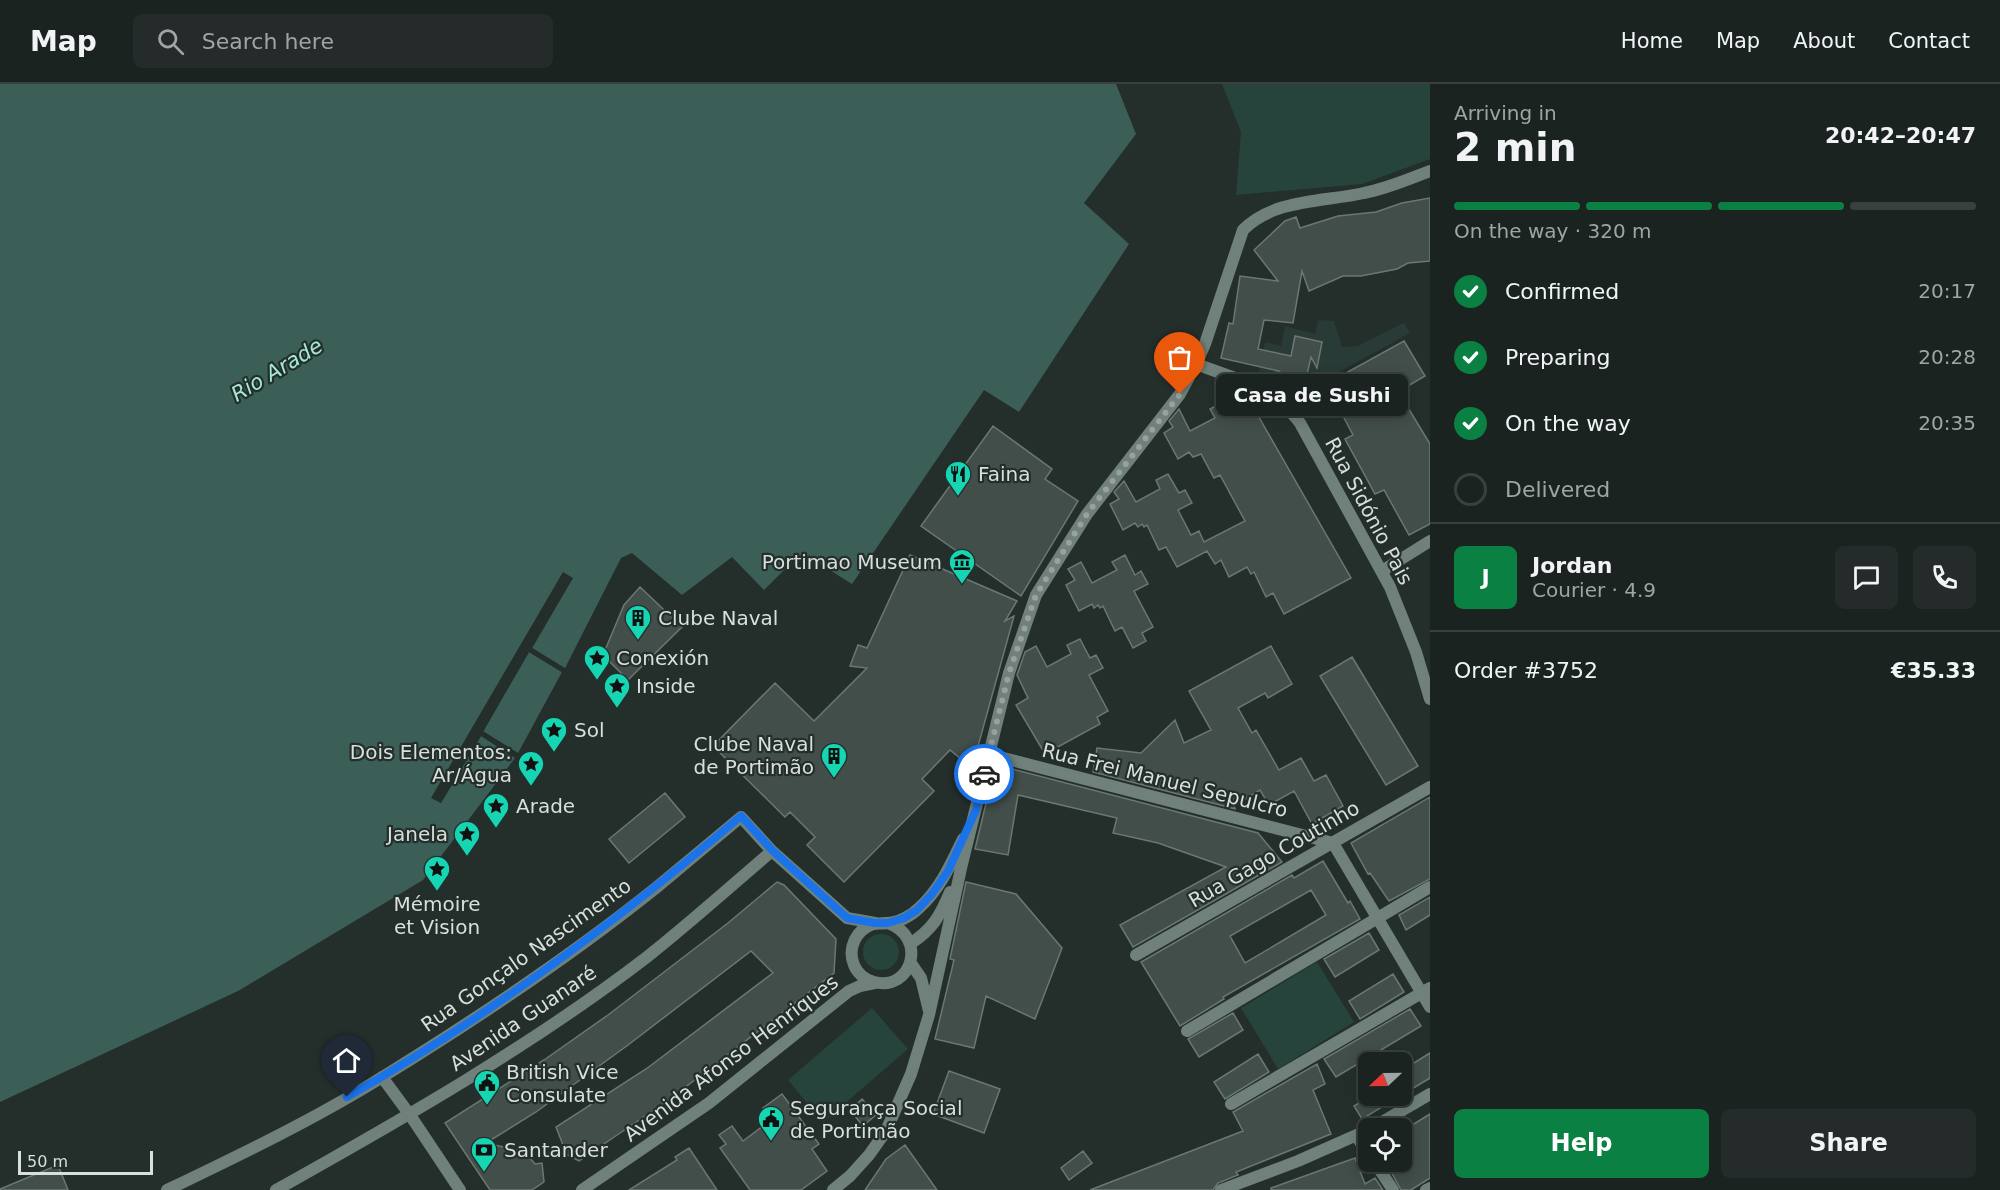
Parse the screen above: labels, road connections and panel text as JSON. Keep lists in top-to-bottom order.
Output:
{
  "streets": {
    "street": [
      "Rua Sidónio Pais",
      "Rua Frei Manuel Sepulcro",
      "Rua Gago Coutinho",
      "Rua Gonçalo Nascimento",
      "Avenida Guanaré",
      "Avenida Afonso Henriques"
    ]
  },
  "crossings": [
    ["Rua Frei Manuel Sepulcro", "Rua Gago Coutinho"],
    ["Rua Gonçalo Nascimento", "Avenida Guanaré"],
    ["Rua Gonçalo Nascimento", "Avenida Afonso Henriques"]
  ],
  "water": ["Rio Arade"],
  "places": {
    "other": ["Casa de Sushi"],
    "restaurant": ["Faina"],
    "museum": ["Portimao Museum"],
    "building": ["Clube Naval", "Clube Naval de Portimão"],
    "place": [
      "Conexión",
      "Inside",
      "Sol",
      "Dois Elementos: Ar/Água",
      "Arade",
      "Janela",
      "Mémoire et Vision"
    ],
    "public building": ["British Vice Consulate", "Segurança Social de Portimão"],
    "bank": ["Santander"]
  },
  "scale_bar": "50 m",
  "north": "left",
  "page": {
    "header": "Map",
    "search": "Search here",
    "nav": [
      "Home",
      "Map",
      "About",
      "Contact"
    ],
    "heading": ["2 min", "Arriving in", "20:42–20:47"],
    "panel": [
      "Jordan",
      "Courier · 4.9",
      "Order #3752",
      "€35.33"
    ],
    "bar": "On the way · 320 m",
    "list": [
      ["Confirmed", "20:17"],
      ["Preparing", "20:28"],
      ["On the way", "20:35"],
      "Delivered"
    ],
    "bubble": "Casa de Sushi",
    "round": "J",
    "buttons": ["Help", "Share"],
    "scale": "50 m"
  }
}
